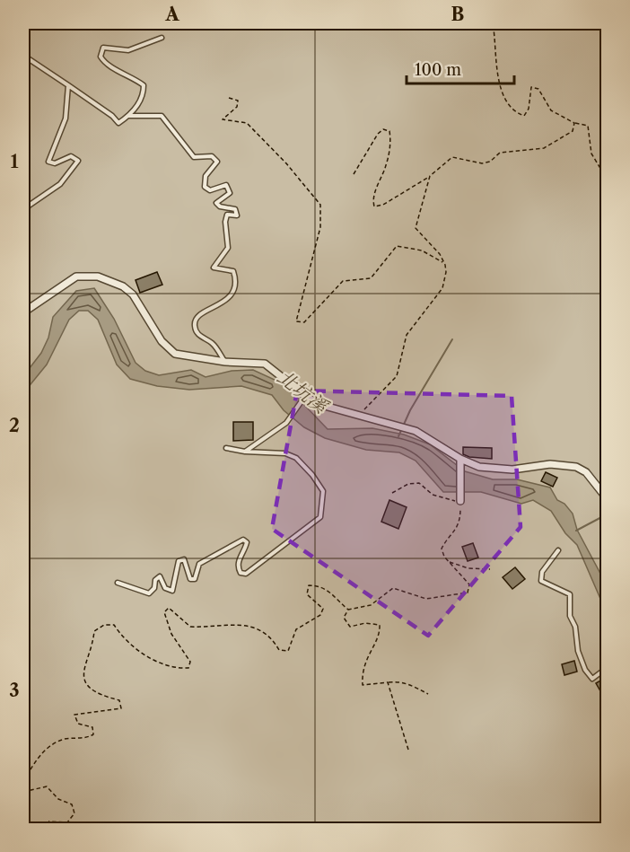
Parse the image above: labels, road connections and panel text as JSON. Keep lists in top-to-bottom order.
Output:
{
  "water": ["北坑溪"],
  "scale_bar": "100 m",
  "grid": {
    "columns": ["A", "B"],
    "rows": ["1", "2", "3"]
  }
}
